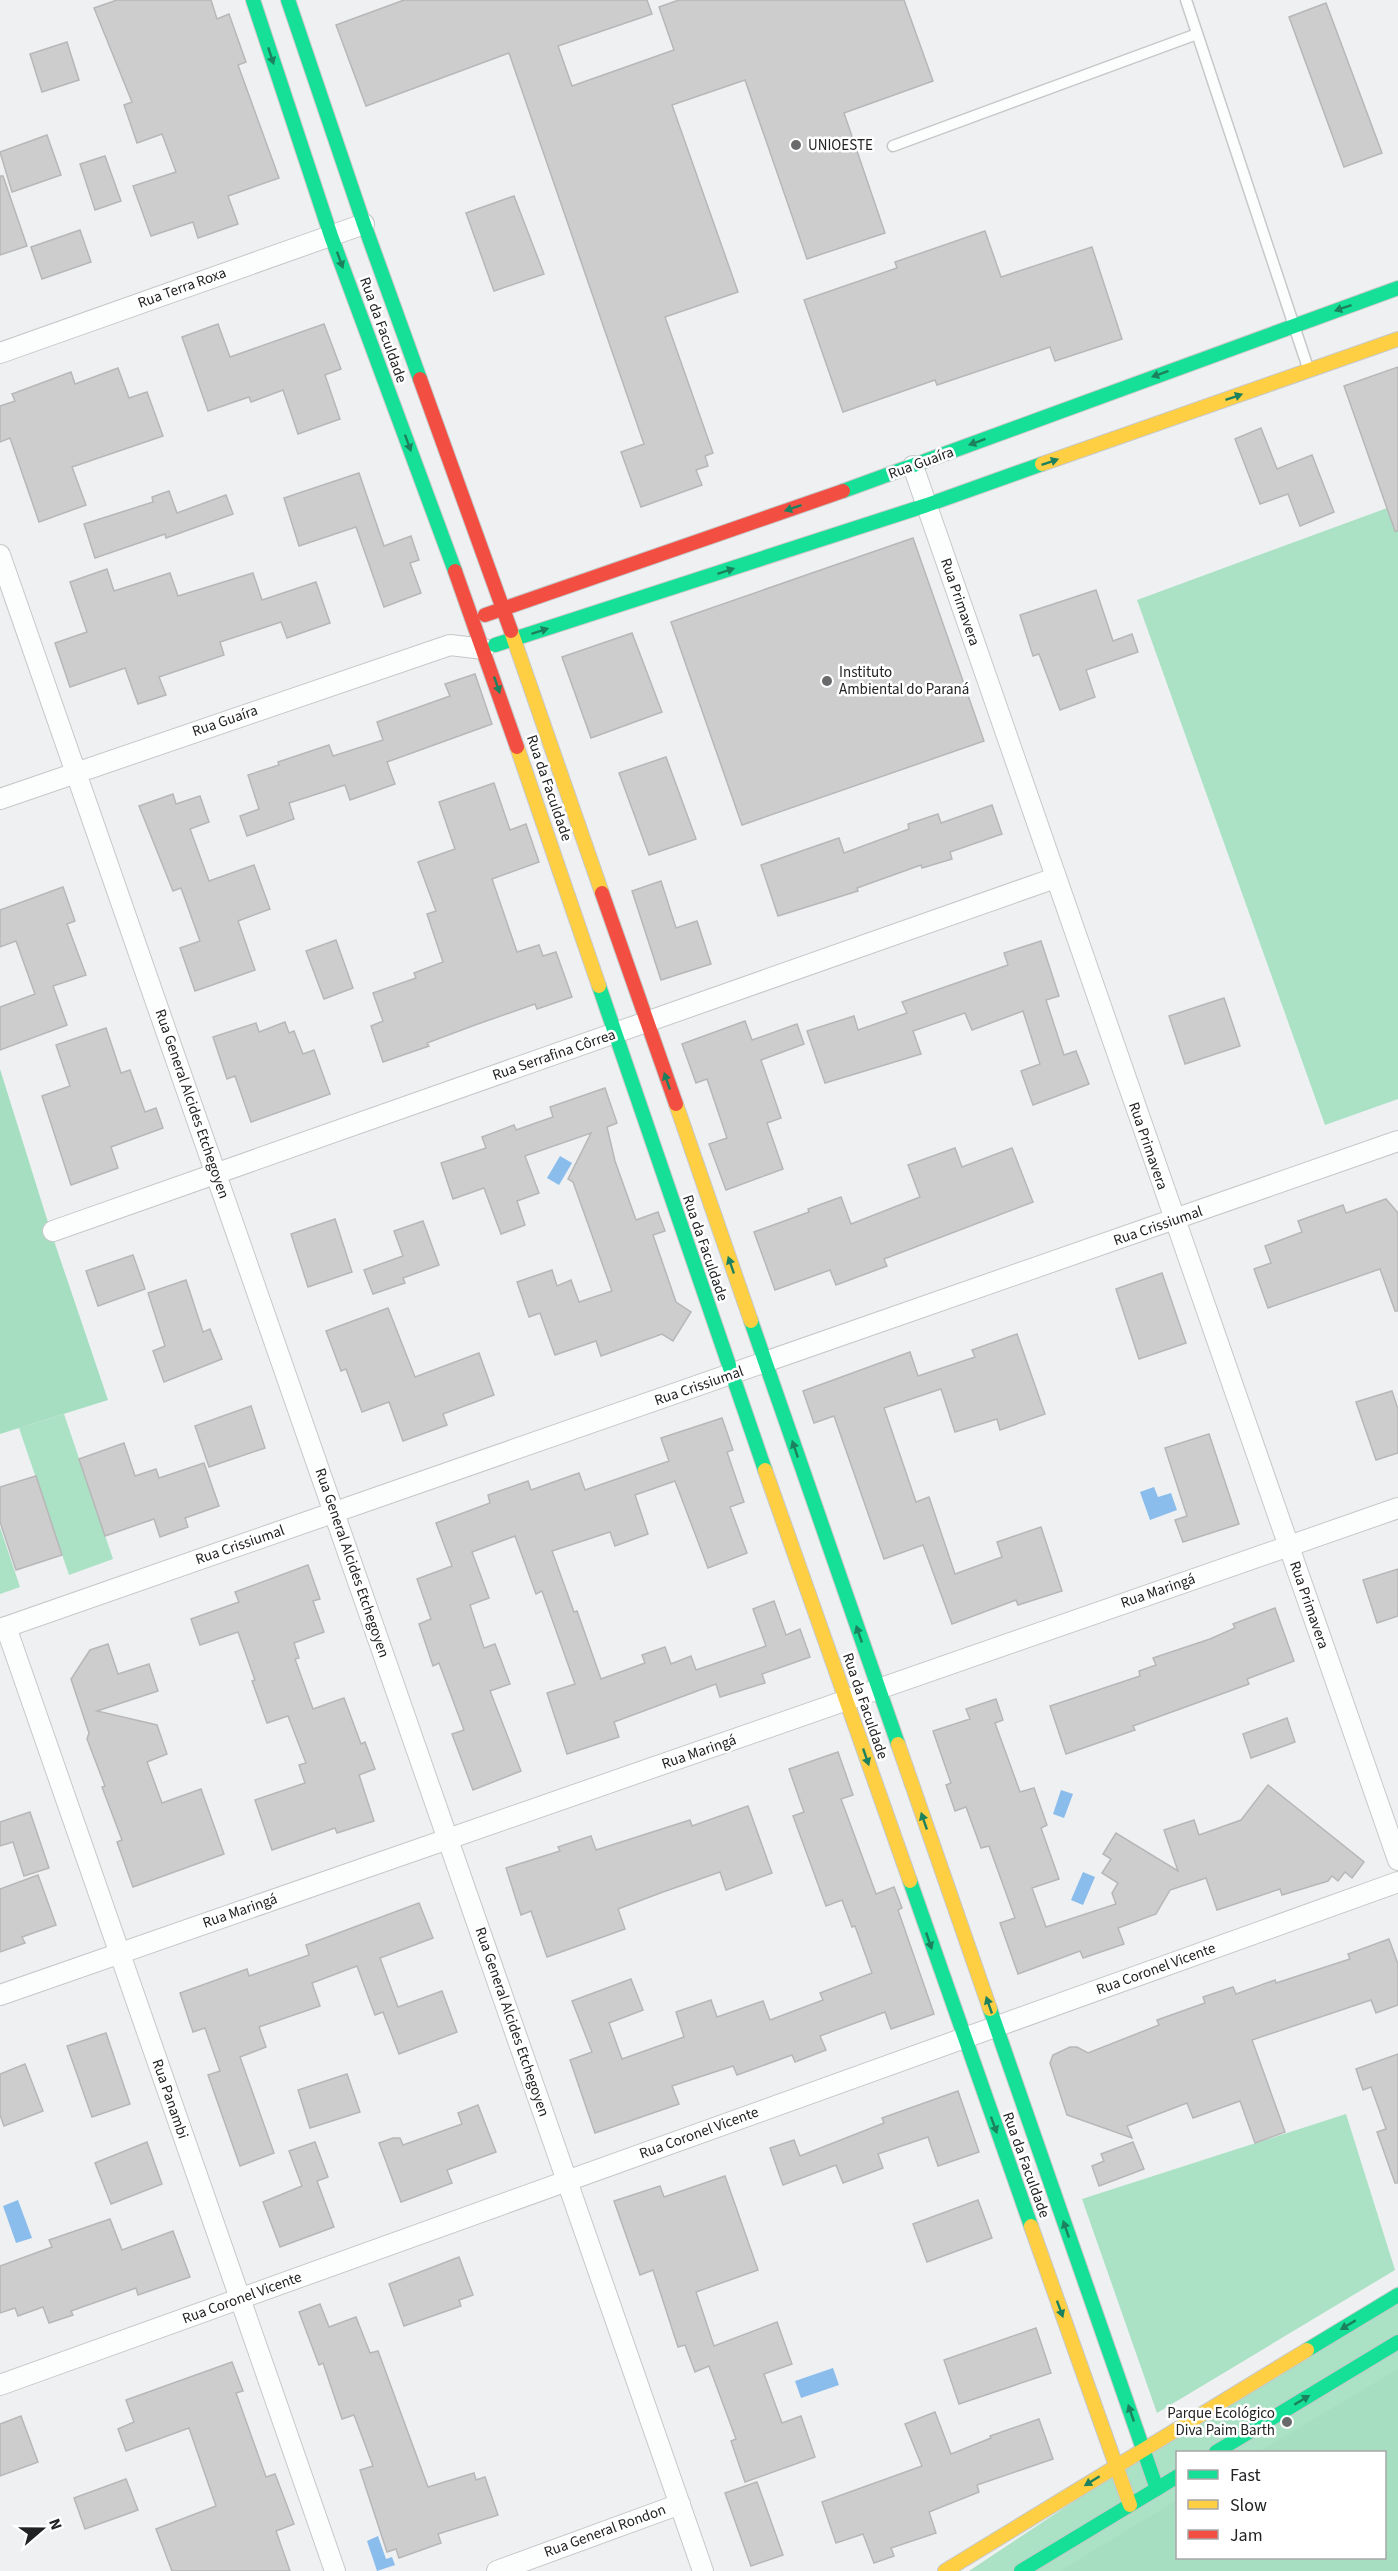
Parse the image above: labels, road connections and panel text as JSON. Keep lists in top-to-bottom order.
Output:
{
  "streets": {
    "street": [
      "Rua Terra Roxa",
      "Rua da Faculdade",
      "Rua Guaíra",
      "Rua Primavera",
      "Rua Serrafina Côrrea",
      "Rua General Alcides Etchegoyen",
      "Rua Crissiumal",
      "Rua Maringá",
      "Rua Coronel Vicente",
      "Rua Panambi",
      "Rua General Rondon"
    ]
  },
  "crossings": [
    ["Rua Terra Roxa", "Rua da Faculdade"],
    ["Rua da Faculdade", "Rua Guaíra"],
    ["Rua da Faculdade", "Rua Serrafina Côrrea"],
    ["Rua da Faculdade", "Rua Crissiumal"],
    ["Rua da Faculdade", "Rua Maringá"],
    ["Rua da Faculdade", "Rua Coronel Vicente"],
    ["Rua Guaíra", "Rua Primavera"],
    ["Rua Guaíra", "Rua General Alcides Etchegoyen"],
    ["Rua Primavera", "Rua Serrafina Côrrea"],
    ["Rua Primavera", "Rua Crissiumal"],
    ["Rua Primavera", "Rua Maringá"],
    ["Rua Serrafina Côrrea", "Rua General Alcides Etchegoyen"],
    ["Rua General Alcides Etchegoyen", "Rua Crissiumal"],
    ["Rua General Alcides Etchegoyen", "Rua Maringá"],
    ["Rua General Alcides Etchegoyen", "Rua Coronel Vicente"],
    ["Rua General Alcides Etchegoyen", "Rua General Rondon"],
    ["Rua Crissiumal", "Rua Panambi"],
    ["Rua Maringá", "Rua Panambi"],
    ["Rua Coronel Vicente", "Rua Panambi"]
  ],
  "places": ["UNIOESTE", "Instituto Ambiental do Paraná", "Parque Ecológico Diva Paim Barth"],
  "legend": ["Fast", "Slow", "Jam"],
  "north": "right"
}
